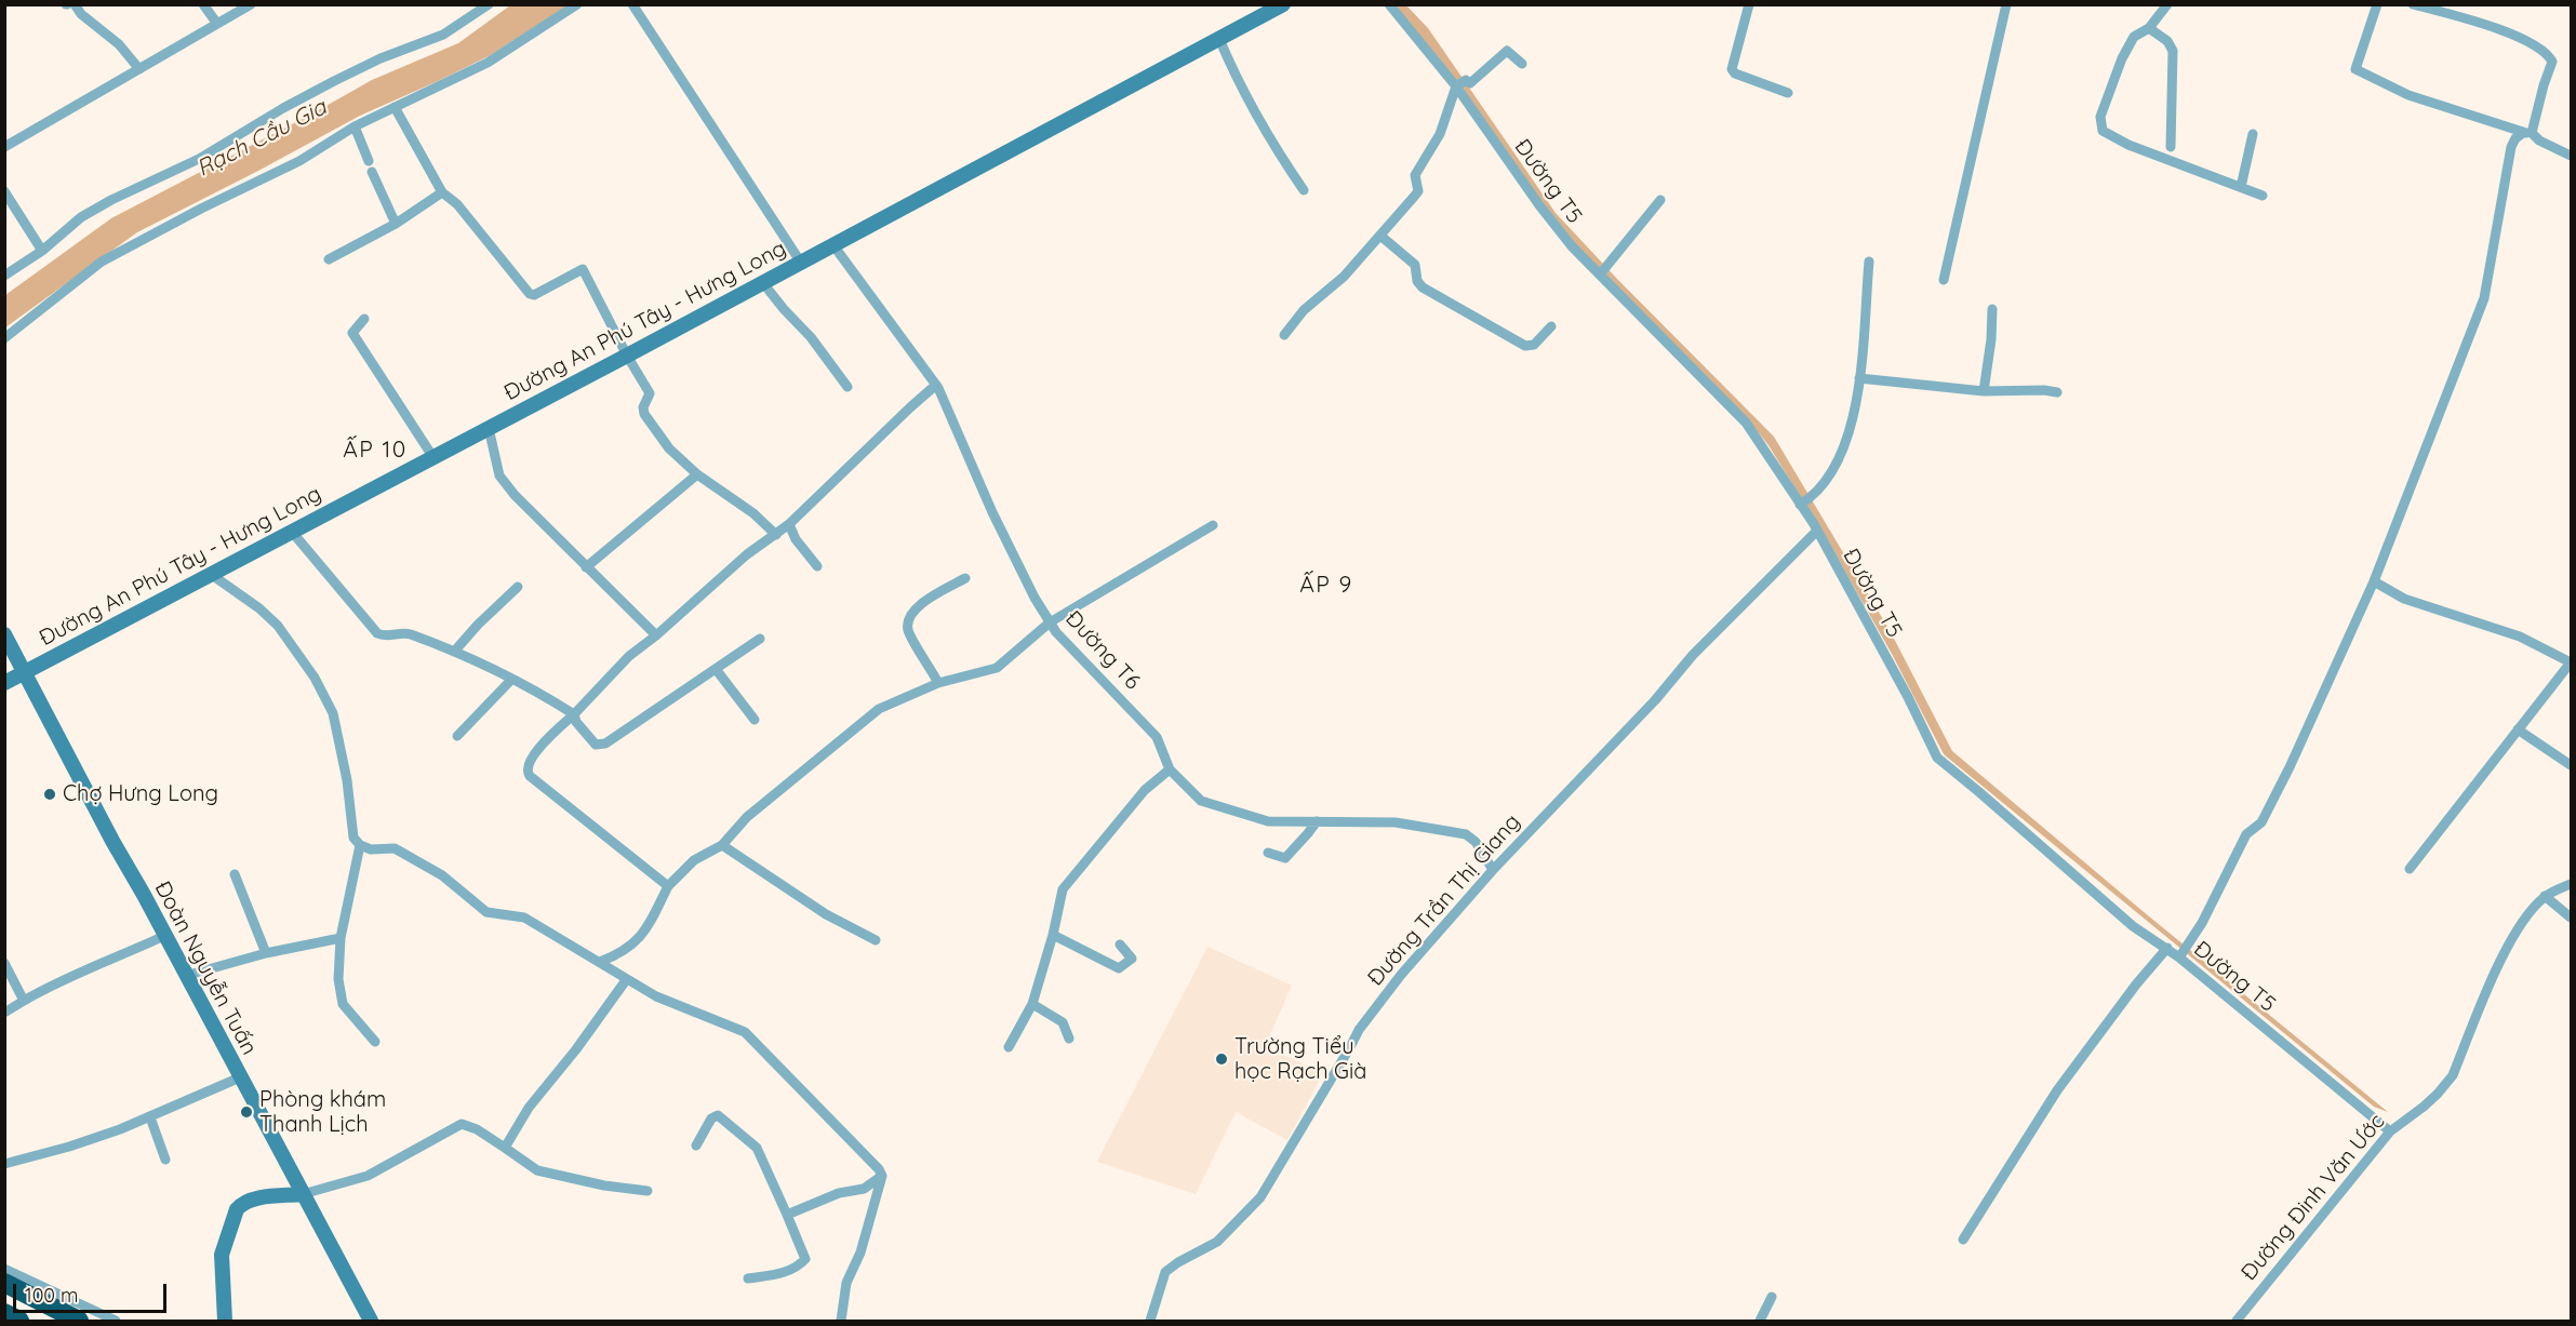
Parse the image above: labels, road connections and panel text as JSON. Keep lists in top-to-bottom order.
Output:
{
  "streets": {
    "street": [
      "Đường T5",
      "Đường An Phú Tây - Hưng Long",
      "Đường T6",
      "Đường Trần Thị Giang",
      "Đoàn Nguyễn Tuấn",
      "Đường Đinh Văn Ước"
    ]
  },
  "crossings": [
    ["Đường T5", "Đường Trần Thị Giang"],
    ["Đường T5", "Đường Đinh Văn Ước"],
    ["Đường An Phú Tây - Hưng Long", "Đường T6"],
    ["Đường An Phú Tây - Hưng Long", "Đoàn Nguyễn Tuấn"],
    ["Đường T6", "Đường Trần Thị Giang"]
  ],
  "districts": ["ẤP 10", "ẤP 9"],
  "water": ["Rạch Cầu Gia"],
  "places": ["Chợ Hưng Long", "Trường Tiểu học Rạch Già", "Phòng khám Thanh Lịch"],
  "scale_bar": "100 m"
}
